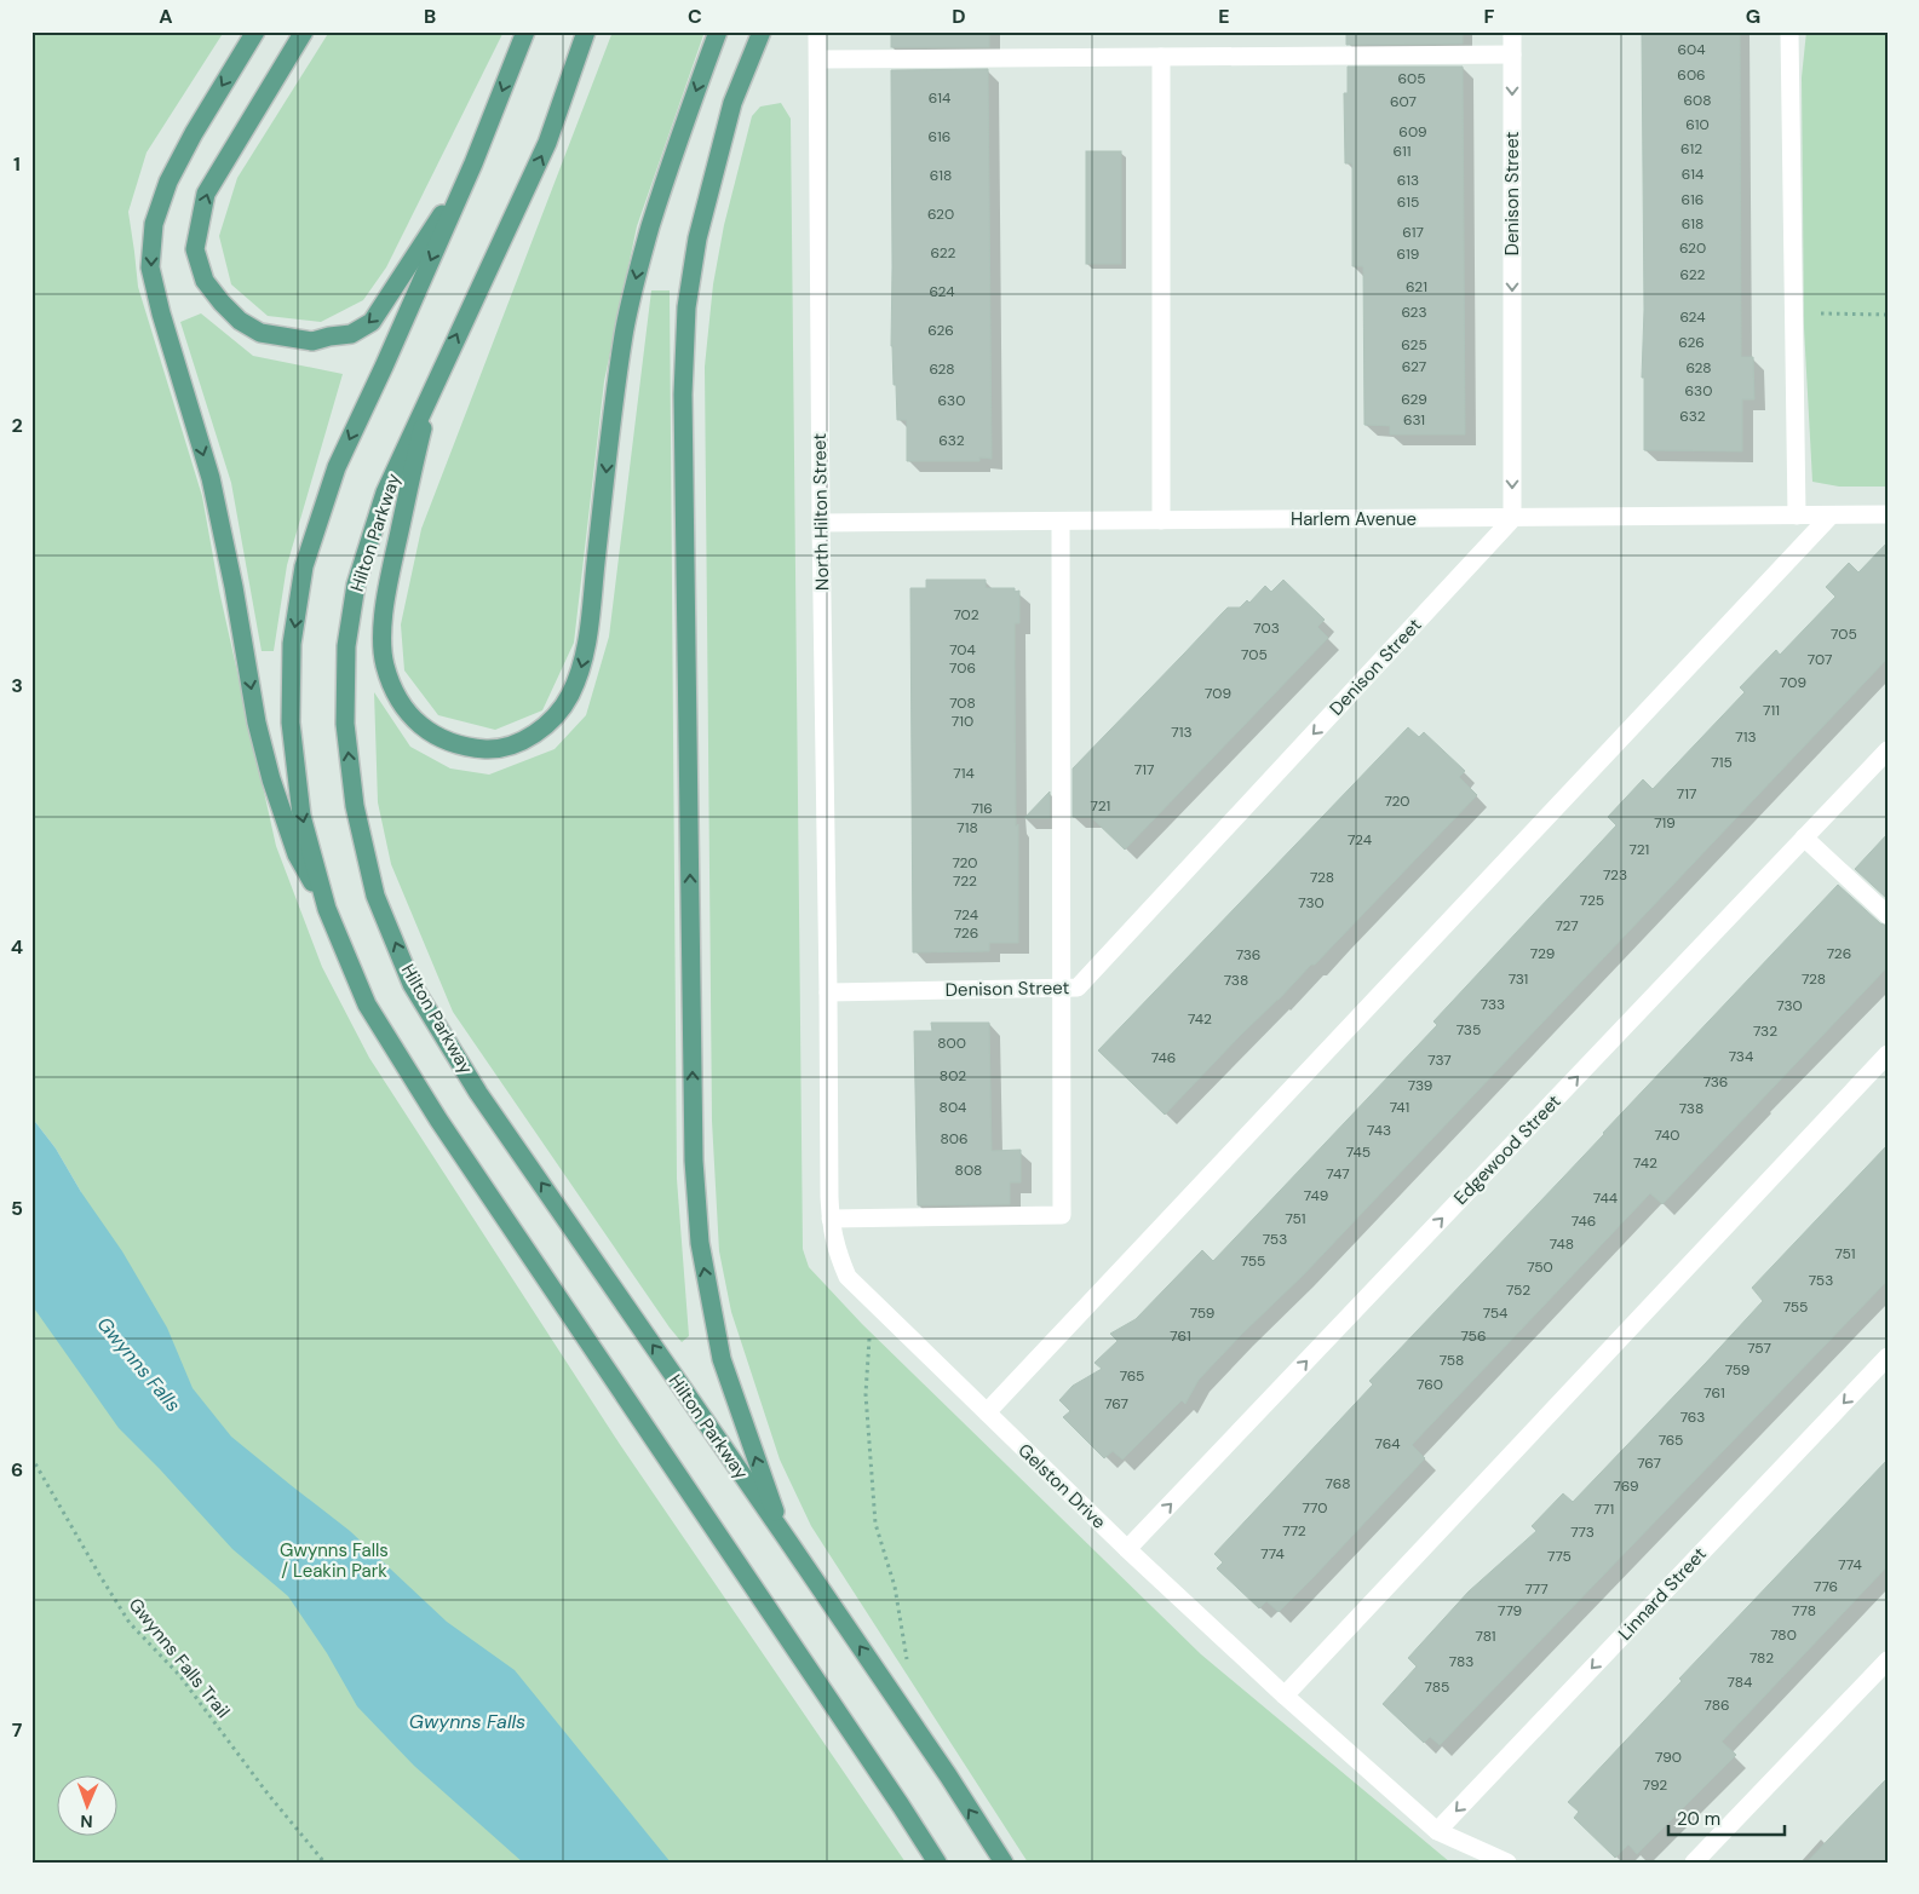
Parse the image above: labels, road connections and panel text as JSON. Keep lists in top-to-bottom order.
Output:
{
  "streets": {
    "main road": ["Hilton Parkway"],
    "street": [
      "Denison Street",
      "North Hilton Street",
      "Harlem Avenue",
      "Edgewood Street",
      "Gelston Drive",
      "Linnard Street"
    ],
    "path": ["Gwynns Falls Trail"]
  },
  "crossings": [
    ["Denison Street", "North Hilton Street"],
    ["Denison Street", "Harlem Avenue"],
    ["Denison Street", "Gelston Drive"],
    ["North Hilton Street", "Harlem Avenue"],
    ["North Hilton Street", "Gelston Drive"],
    ["Edgewood Street", "Gelston Drive"],
    ["Gelston Drive", "Linnard Street"]
  ],
  "one_way": ["Denison Street", "Edgewood Street", "Linnard Street"],
  "water": ["Gwynns Falls"],
  "parks": ["Gwynns Falls / Leakin Park"],
  "house_numbers": [
    "604",
    "606",
    "605",
    "614",
    "608",
    "607",
    "610",
    "609",
    "616",
    "612",
    "611",
    "614",
    "618",
    "613",
    "616",
    "615",
    "620",
    "618",
    "617",
    "620",
    "622",
    "619",
    "622",
    "621",
    "624",
    "623",
    "624",
    "626",
    "626",
    "625",
    "627",
    "628",
    "628",
    "630",
    "629",
    "630",
    "632",
    "631",
    "632",
    "702",
    "703",
    "705",
    "704",
    "705",
    "707",
    "706",
    "709",
    "709",
    "708",
    "711",
    "710",
    "713",
    "713",
    "715",
    "717",
    "714",
    "717",
    "720",
    "721",
    "716",
    "719",
    "718",
    "724",
    "721",
    "720",
    "723",
    "728",
    "722",
    "725",
    "730",
    "724",
    "727",
    "726",
    "729",
    "726",
    "736",
    "731",
    "728",
    "738",
    "733",
    "730",
    "742",
    "735",
    "732",
    "800",
    "734",
    "746",
    "737",
    "802",
    "736",
    "739",
    "804",
    "741",
    "738",
    "743",
    "740",
    "806",
    "745",
    "742",
    "808",
    "747",
    "749",
    "744",
    "751",
    "746",
    "753",
    "748",
    "751",
    "755",
    "750",
    "753",
    "752",
    "755",
    "759",
    "754",
    "761",
    "756",
    "757",
    "758",
    "759",
    "765",
    "760",
    "761",
    "767",
    "763",
    "765",
    "764",
    "767",
    "768",
    "769",
    "770",
    "771",
    "772",
    "773",
    "774",
    "775",
    "774",
    "776",
    "777",
    "779",
    "778",
    "780",
    "781",
    "782",
    "783",
    "784",
    "785",
    "786",
    "790",
    "792"
  ],
  "scale_bar": "20 m",
  "north": "bottom",
  "grid": {
    "columns": [
      "A",
      "B",
      "C",
      "D",
      "E",
      "F",
      "G"
    ],
    "rows": [
      "1",
      "2",
      "3",
      "4",
      "5",
      "6",
      "7"
    ]
  }
}
